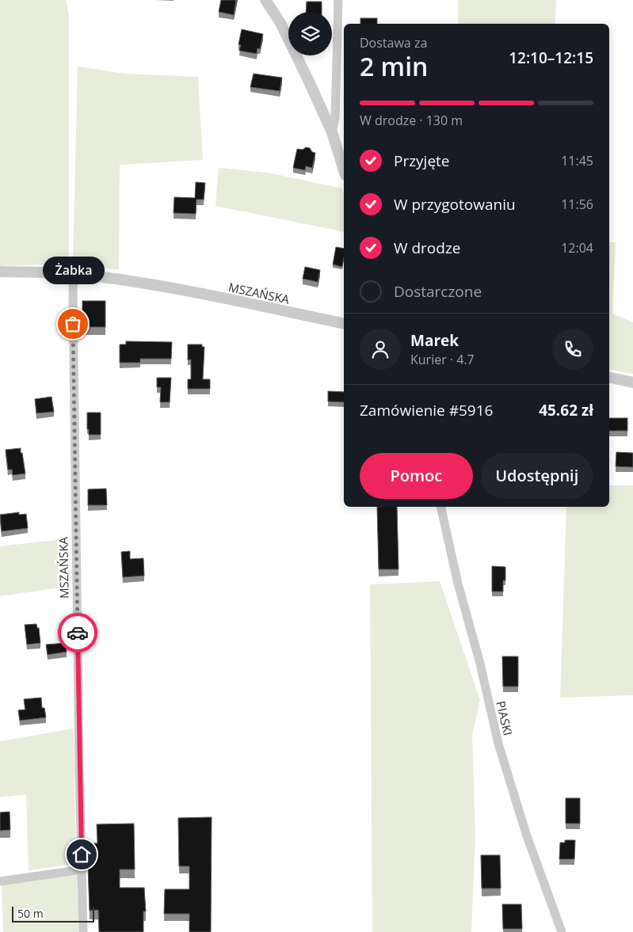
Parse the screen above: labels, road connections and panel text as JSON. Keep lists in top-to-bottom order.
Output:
{
  "streets": {
    "street": ["MSZAŃSKA", "PIASKI"]
  },
  "places": ["Żabka"],
  "scale_bar": "50 m",
  "page": {
    "heading": ["2 min", "Dostawa za", "12:10–12:15"],
    "panel": [
      "Marek",
      "Kurier · 4.7",
      "Zamówienie #5916",
      "45.62 zł"
    ],
    "bar": "W drodze · 130 m",
    "list": [
      ["Przyjęte", "11:45"],
      ["W przygotowaniu", "11:56"],
      ["W drodze", "12:04"],
      "Dostarczone"
    ],
    "bubble": "Żabka",
    "buttons": ["Pomoc", "Udostępnij"],
    "scale": "50 m"
  }
}
